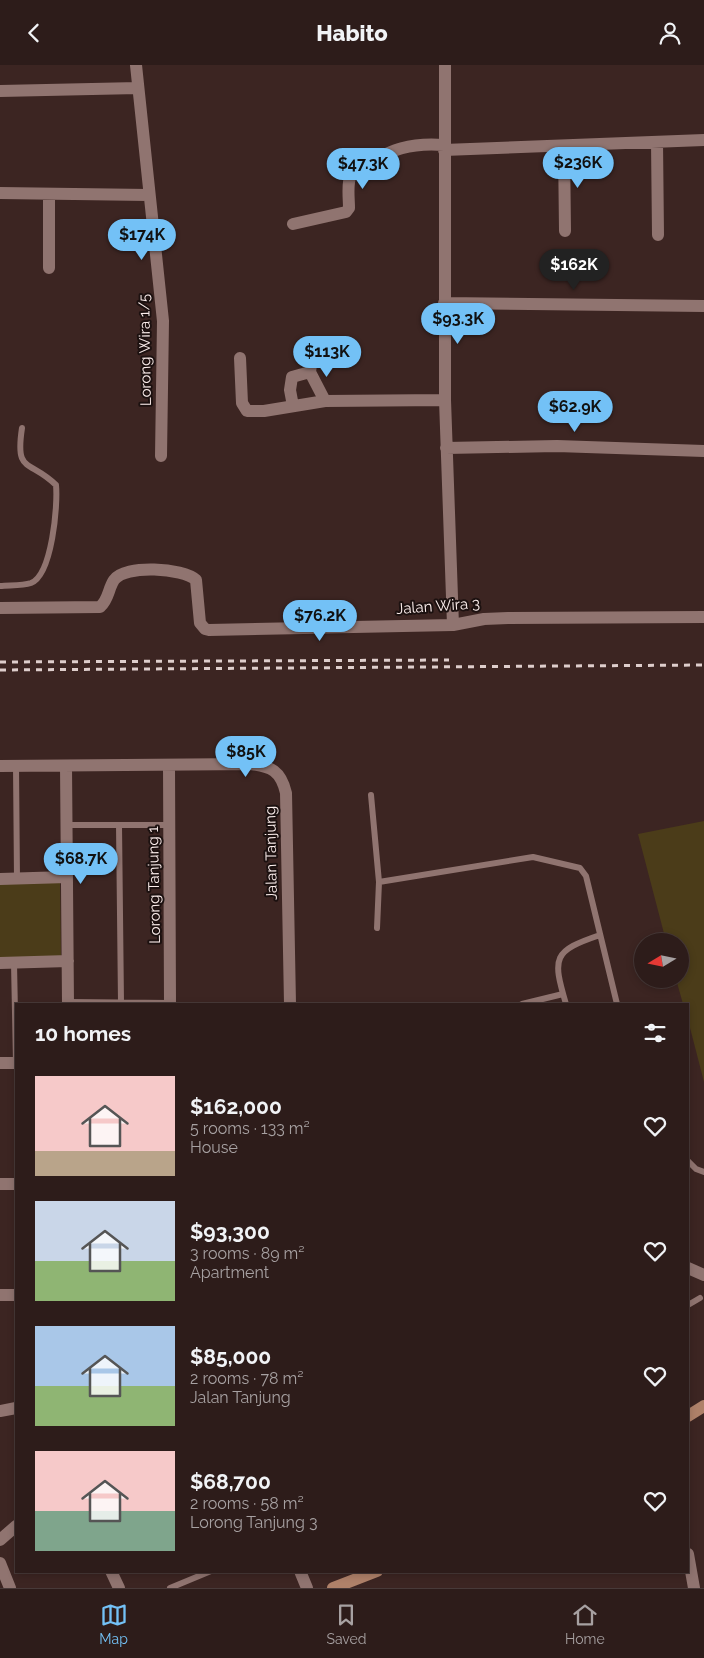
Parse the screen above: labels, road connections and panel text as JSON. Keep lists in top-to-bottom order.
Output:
{
  "streets": {
    "street": [
      "Lorong Wira 1/5",
      "Jalan Wira 3",
      "Jalan Tanjung",
      "Lorong Tanjung 1"
    ]
  },
  "crossings": [
    ["Jalan Tanjung", "Lorong Tanjung 1"]
  ],
  "north": "left",
  "page": {
    "header": "Habito",
    "price": [
      "$236K",
      "$47.3K",
      "$174K",
      "$162K",
      "$93.3K",
      "$113K",
      "$62.9K",
      "$76.2K",
      "$85K",
      "$68.7K"
    ],
    "heading": "10 homes",
    "list": [
      {
        "name": "$162,000",
        "note": "5 rooms · 133 m² · House"
      },
      {
        "name": "$93,300",
        "note": "3 rooms · 89 m² · Apartment"
      },
      {
        "name": "$85,000",
        "note": "2 rooms · 78 m² · Jalan Tanjung"
      },
      {
        "name": "$68,700",
        "note": "2 rooms · 58 m² · Lorong Tanjung 3"
      }
    ],
    "tabs": ["Map", "Saved", "Home"]
  }
}
